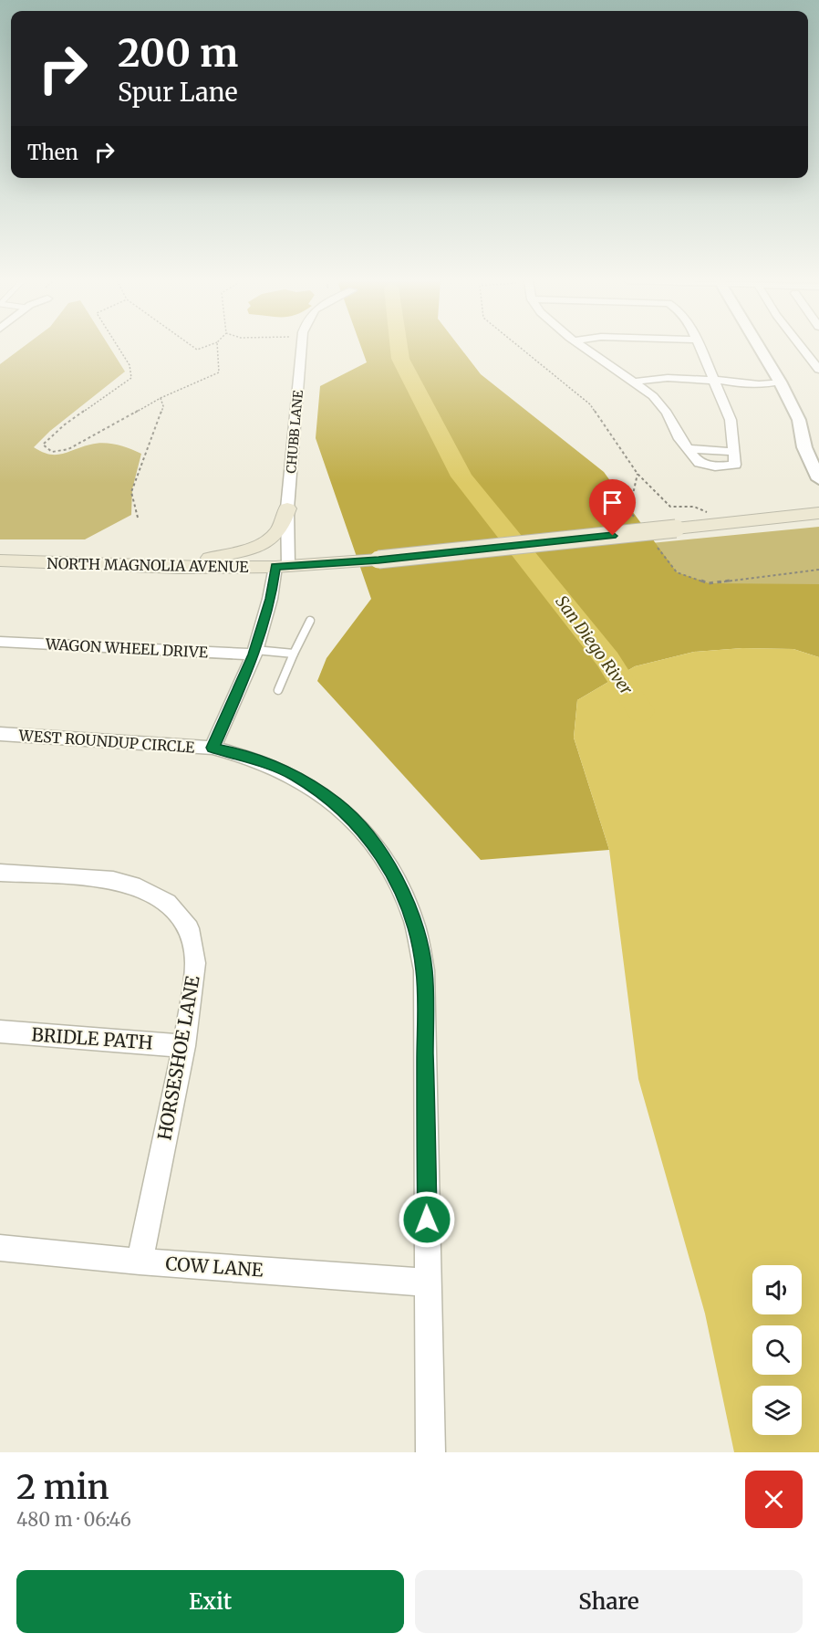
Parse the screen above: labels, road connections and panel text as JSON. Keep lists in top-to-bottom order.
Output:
{
  "streets": {
    "main road": ["NORTH MAGNOLIA AVENUE"],
    "street": [
      "CHUBB LANE",
      "WAGON WHEEL DRIVE",
      "WEST ROUNDUP CIRCLE",
      "BRIDLE PATH",
      "HORSESHOE LANE",
      "COW LANE"
    ]
  },
  "crossings": [
    ["CHUBB LANE", "NORTH MAGNOLIA AVENUE"],
    ["CHUBB LANE", "WAGON WHEEL DRIVE"],
    ["CHUBB LANE", "WEST ROUNDUP CIRCLE"],
    ["WEST ROUNDUP CIRCLE", "COW LANE"],
    ["BRIDLE PATH", "HORSESHOE LANE"],
    ["HORSESHOE LANE", "COW LANE"]
  ],
  "water": ["San Diego River"],
  "page": {
    "turn": ["200 m", "Spur Lane"],
    "then": "Then",
    "heading": ["2 min", "480 m · 06:46"],
    "buttons": ["Exit", "Share"]
  }
}
